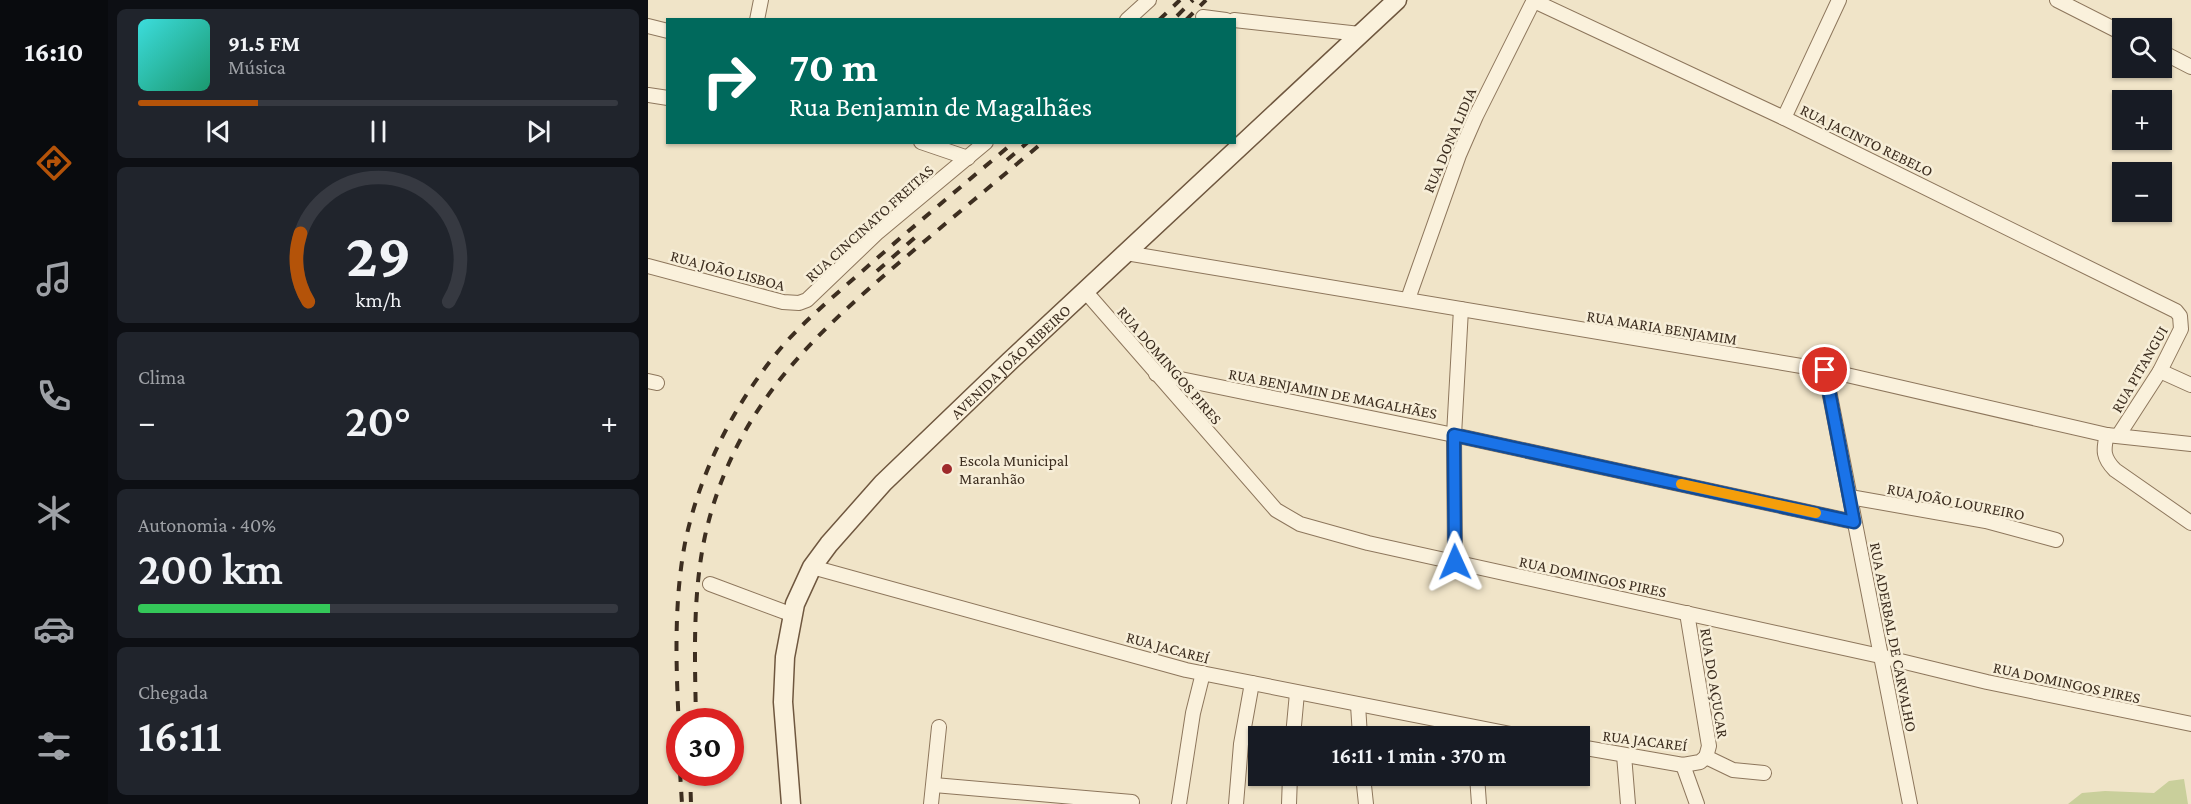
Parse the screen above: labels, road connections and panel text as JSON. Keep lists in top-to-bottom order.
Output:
{
  "streets": {
    "main road": ["AVENIDA JOÃO RIBEIRO"],
    "street": [
      "RUA DONA LIDIA",
      "RUA JACINTO REBELO",
      "RUA CINCINATO FREITAS",
      "RUA JOÃO LISBOA",
      "RUA MARIA BENJAMIM",
      "RUA DOMINGOS PIRES",
      "RUA PITANGUI",
      "RUA BENJAMIN DE MAGALHÃES",
      "RUA JOÃO LOUREIRO",
      "RUA ADERBAL DE CARVALHO",
      "RUA JACAREÍ",
      "RUA DO AÇUCAR"
    ]
  },
  "crossings": [
    ["RUA DONA LIDIA", "RUA JACINTO REBELO"],
    ["RUA DONA LIDIA", "RUA MARIA BENJAMIM"],
    ["RUA JACINTO REBELO", "RUA PITANGUI"],
    ["RUA CINCINATO FREITAS", "RUA JOÃO LISBOA"],
    ["RUA MARIA BENJAMIM", "AVENIDA JOÃO RIBEIRO"],
    ["RUA MARIA BENJAMIM", "RUA PITANGUI"],
    ["RUA MARIA BENJAMIM", "RUA ADERBAL DE CARVALHO"],
    ["AVENIDA JOÃO RIBEIRO", "RUA DOMINGOS PIRES"],
    ["AVENIDA JOÃO RIBEIRO", "RUA JACAREÍ"],
    ["RUA DOMINGOS PIRES", "RUA BENJAMIN DE MAGALHÃES"],
    ["RUA DOMINGOS PIRES", "RUA ADERBAL DE CARVALHO"],
    ["RUA DOMINGOS PIRES", "RUA DO AÇUCAR"],
    ["RUA BENJAMIN DE MAGALHÃES", "RUA ADERBAL DE CARVALHO"],
    ["RUA JOÃO LOUREIRO", "RUA ADERBAL DE CARVALHO"],
    ["RUA JACAREÍ", "RUA DO AÇUCAR"]
  ],
  "places": ["Escola Municipal Maranhão"],
  "page": {
    "tabs": "16:10",
    "map_buttons": ["+", "−"],
    "turn": ["70 m", "Rua Benjamin de Magalhães"],
    "song": ["91.5 FM", "Música"],
    "tile": [
      "Clima",
      ["Autonomia · 40%", "200 km"],
      ["Chegada", "16:11"]
    ],
    "heat": ["−", "20°", "+"],
    "limit": "30",
    "trip": "16:11 · 1 min · 370 m",
    "gauge": ["29", "km/h"]
  }
}
